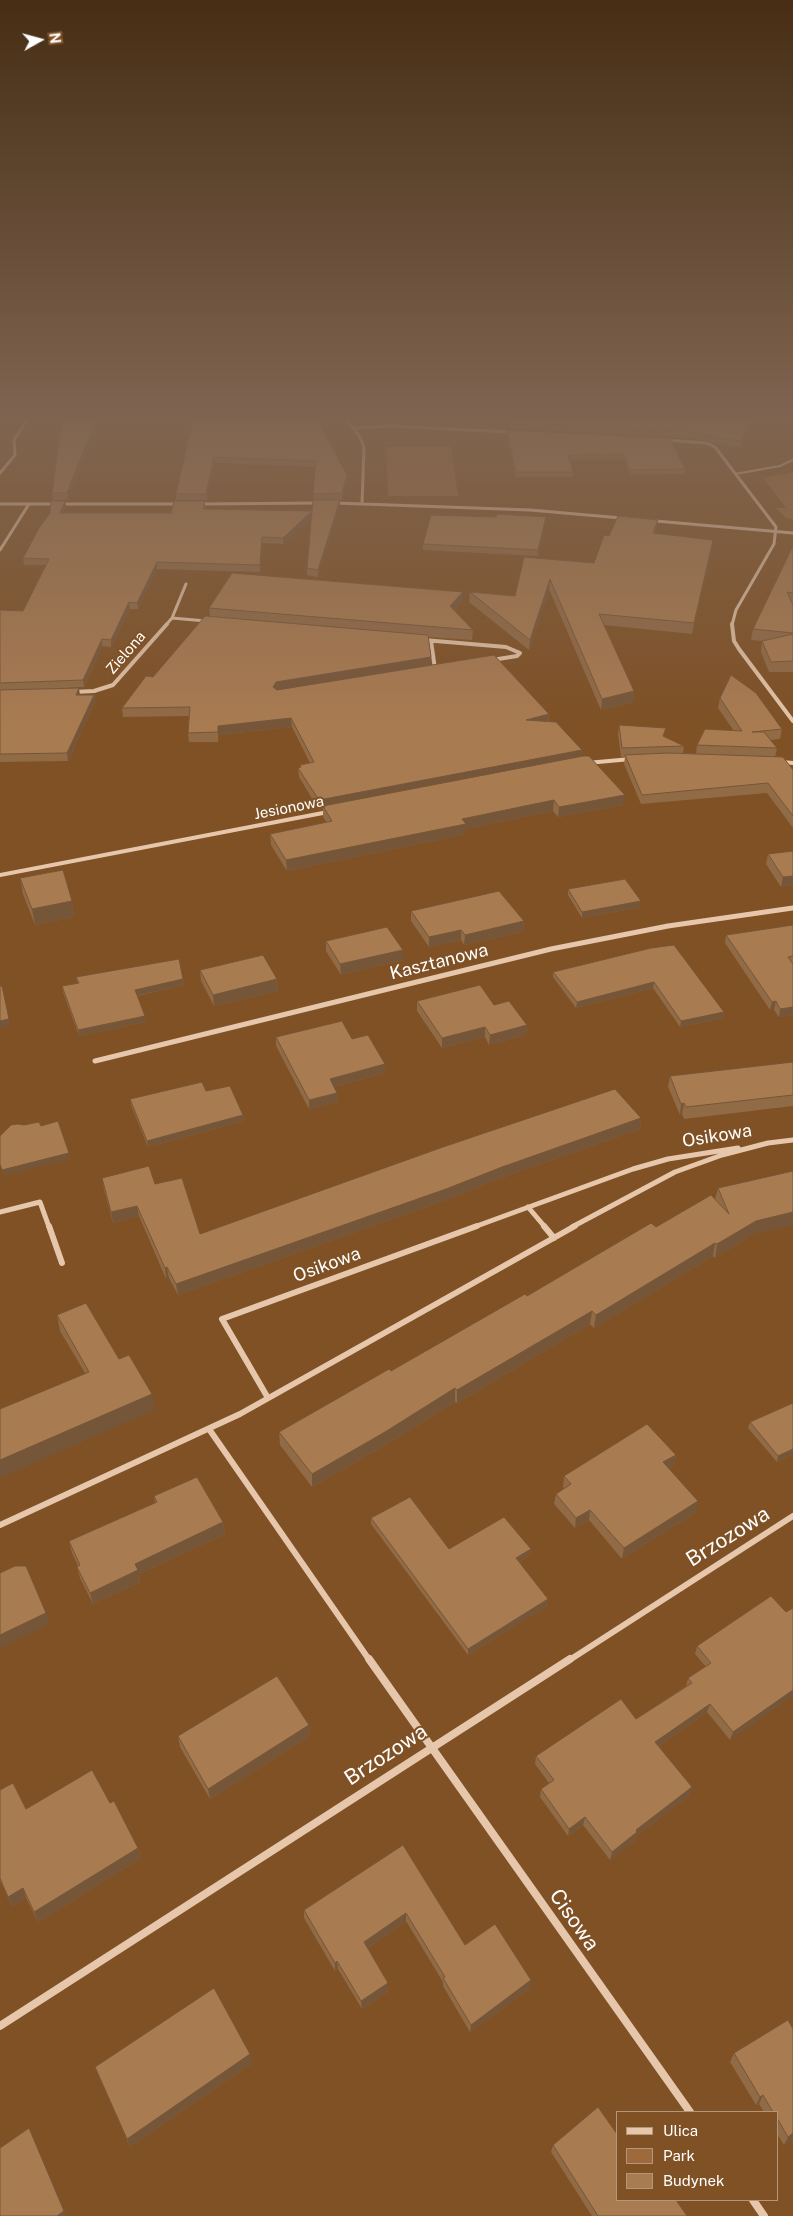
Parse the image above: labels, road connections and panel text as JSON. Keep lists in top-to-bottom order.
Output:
{
  "streets": {
    "street": [
      "Zielona",
      "Jesionowa",
      "Kasztanowa",
      "Osikowa",
      "Brzozowa",
      "Cisowa"
    ]
  },
  "crossings": [
    ["Brzozowa", "Cisowa"]
  ],
  "legend": ["Ulica", "Park", "Budynek"],
  "north": "right"
}
